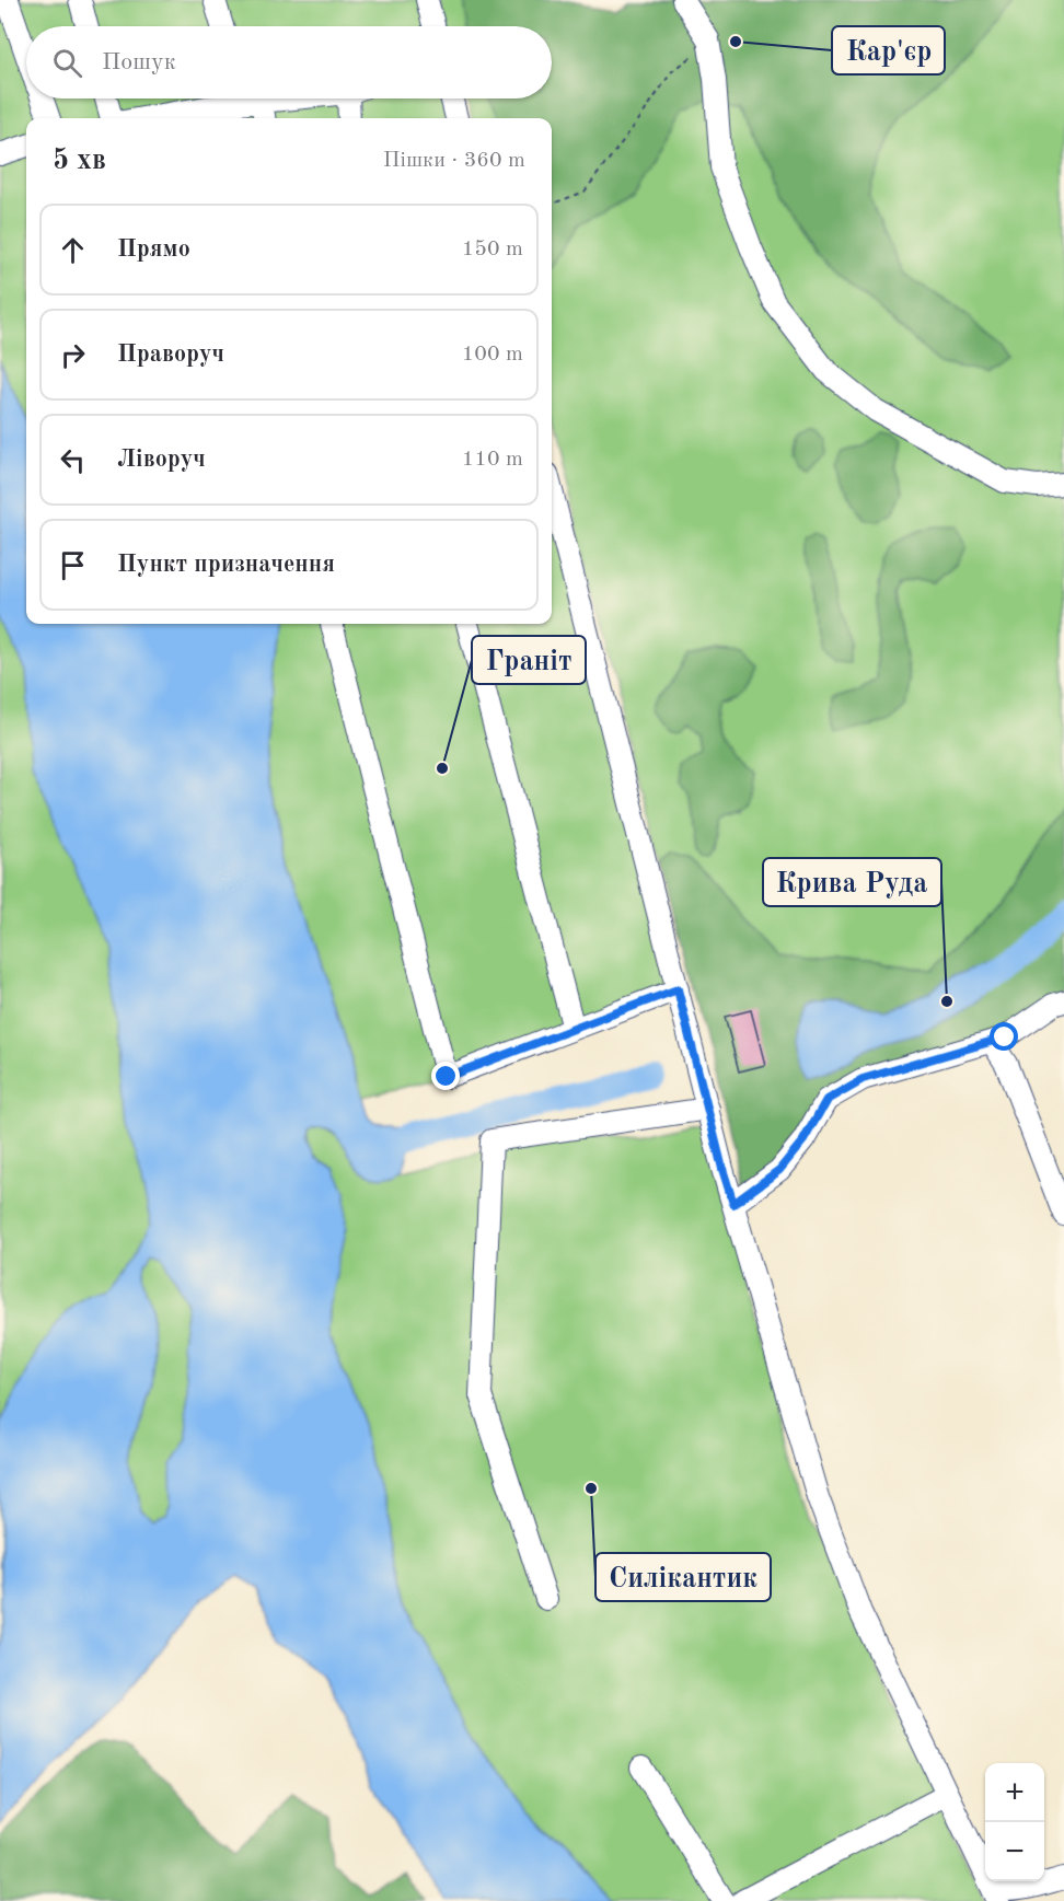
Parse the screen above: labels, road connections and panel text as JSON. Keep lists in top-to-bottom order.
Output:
{
  "places": [
    "Кар'єр",
    "Граніт",
    "Крива Руда",
    "Силікантик"
  ],
  "page": {
    "search": "Пошук",
    "heading": ["5 хв", "Пішки · 360 m"],
    "list": [
      ["Прямо", "150 m"],
      ["Праворуч", "100 m"],
      ["Ліворуч", "110 m"],
      "Пункт призначення"
    ],
    "map_buttons": ["+", "−"]
  }
}
